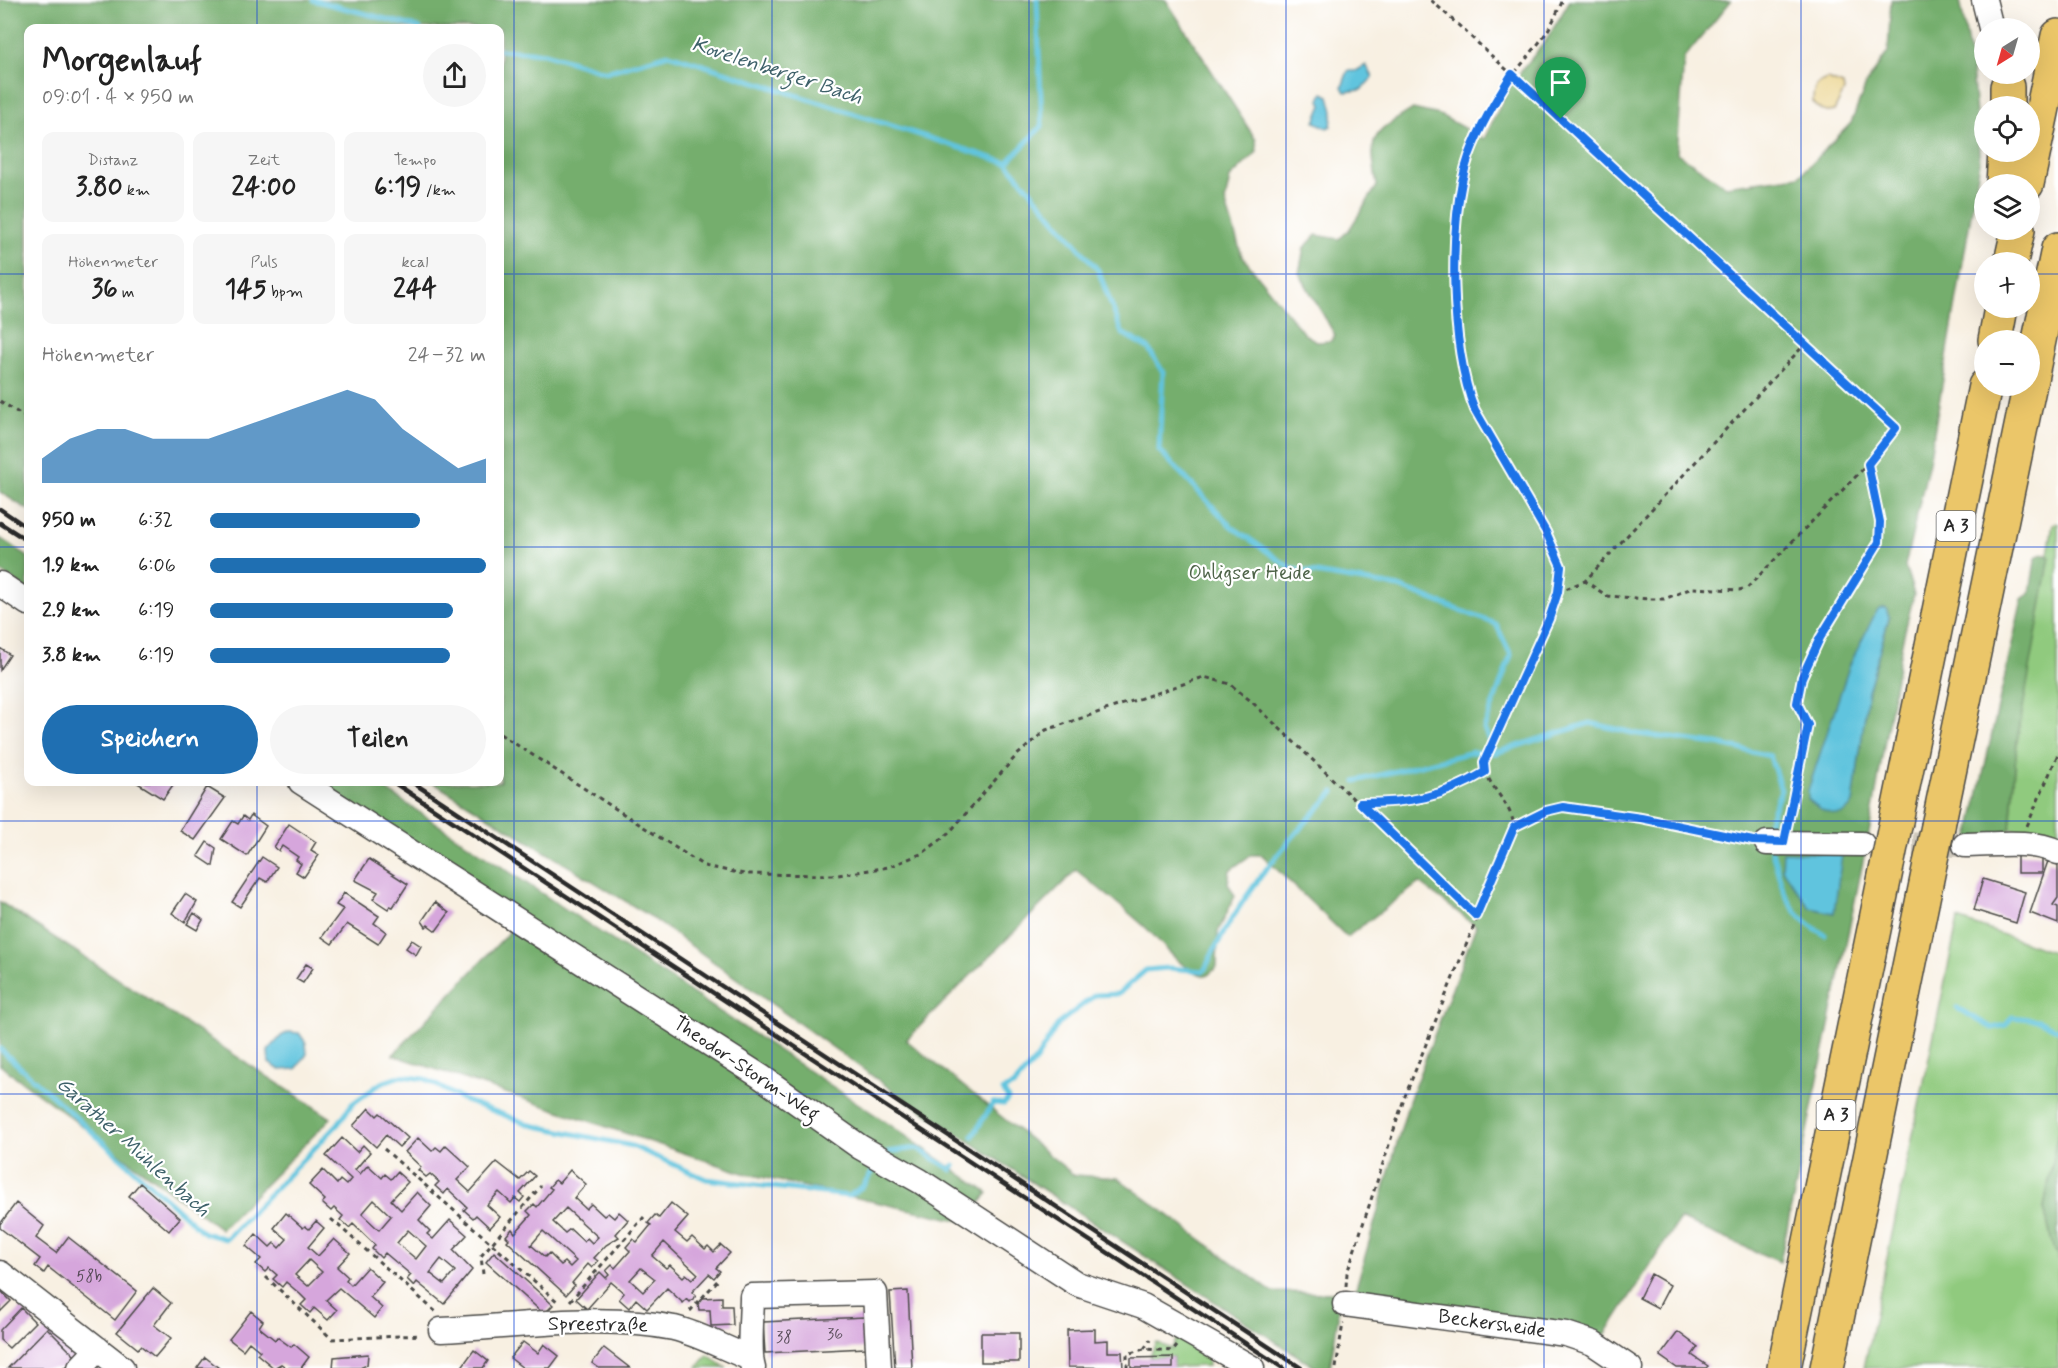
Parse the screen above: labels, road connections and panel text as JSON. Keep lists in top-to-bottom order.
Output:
{
  "streets": {
    "highway": ["A 3"],
    "street": ["Theodor-Storm-Weg", "Beckersheide", "Spreestraße"]
  },
  "water": ["Kovelenberger Bach", "Garather Mühlenbach"],
  "parks": ["Ohligser Heide"],
  "house_numbers": ["58b", "36", "38"],
  "north": "bottom left",
  "page": {
    "map_buttons": ["+", "−"],
    "heading": ["Morgenlauf", "09:01 · 4 × 950 m"],
    "stats": [
      ["Distanz", "3.80 km"],
      ["Zeit", "24:00"],
      ["Tempo", "6:19 /km"],
      ["Höhenmeter", "36 m"],
      ["Puls", "145 bpm"],
      ["kcal", "244"]
    ],
    "chart": ["Höhenmeter", "24–32 m"],
    "list": [
      {
        "name": "950 m",
        "note": "6:32"
      },
      {
        "name": "1.9 km",
        "note": "6:06"
      },
      {
        "name": "2.9 km",
        "note": "6:19"
      },
      {
        "name": "3.8 km",
        "note": "6:19"
      }
    ],
    "buttons": ["Speichern", "Teilen"]
  }
}
